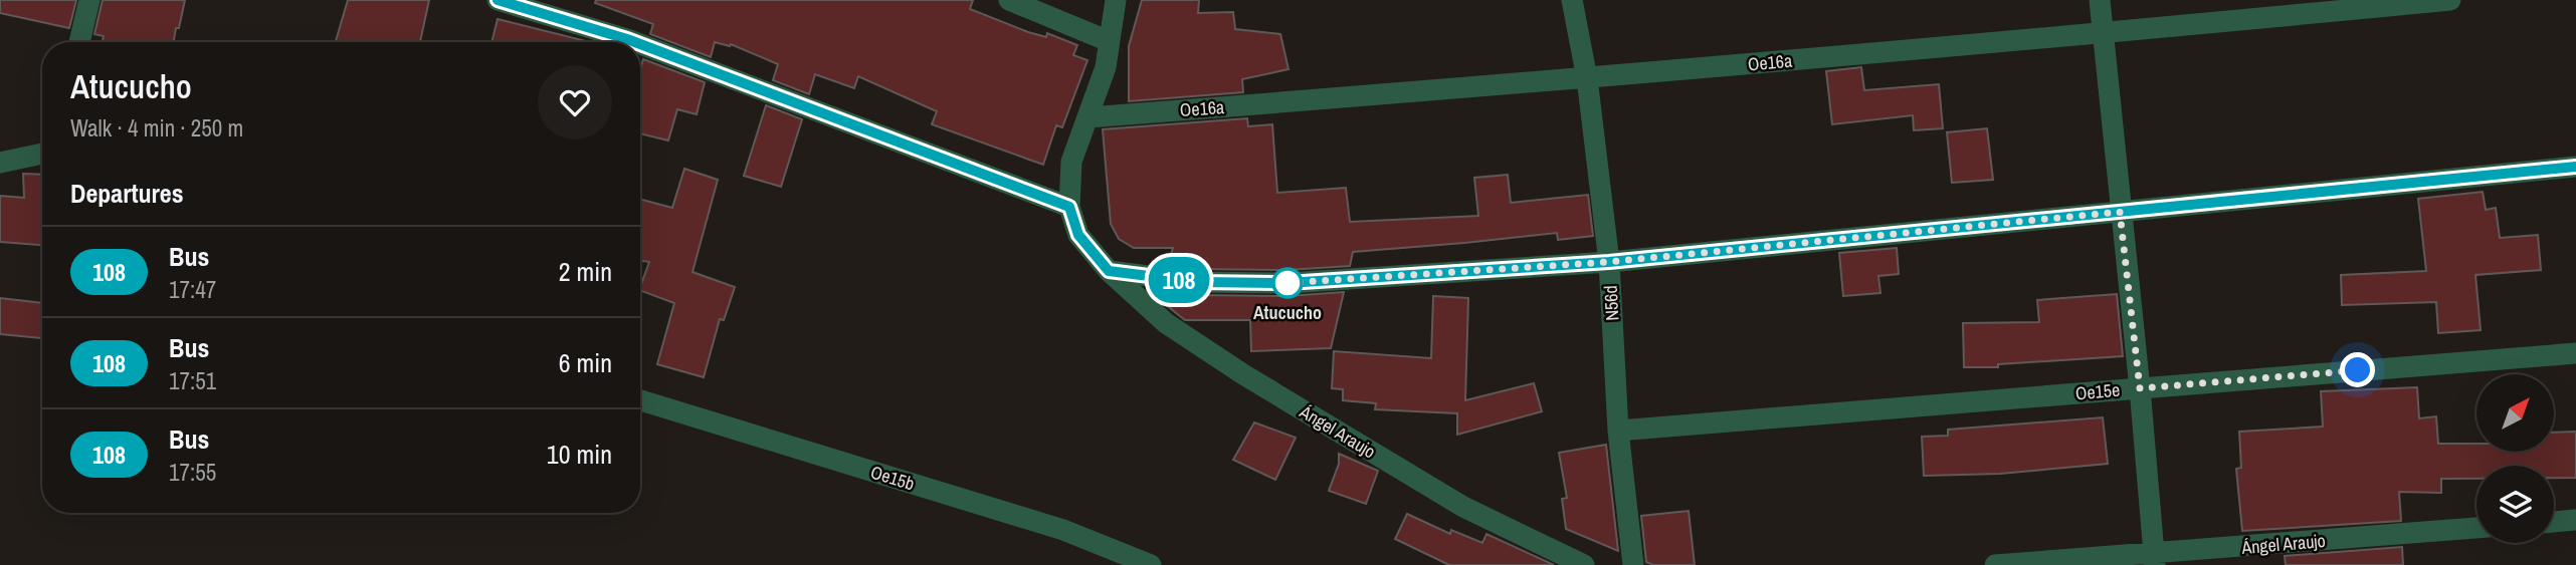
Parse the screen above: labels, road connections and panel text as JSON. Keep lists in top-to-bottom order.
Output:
{
  "streets": {
    "street": [
      "Oe16a",
      "N56d",
      "Oe15e",
      "Ángel Araujo",
      "Oe15b"
    ]
  },
  "crossings": [
    ["Oe16a", "N56d"],
    ["N56d", "Oe15e"]
  ],
  "places": ["Atucucho"],
  "lines": ["bus line 108"],
  "north": "top right",
  "page": {
    "on_map": "108",
    "heading": [
      ["Atucucho", "Walk · 4 min · 250 m"],
      "Departures"
    ],
    "list": [
      {
        "mark": "108",
        "name": "Bus",
        "note": "17:47",
        "value": "2 min"
      },
      {
        "mark": "108",
        "name": "Bus",
        "note": "17:51",
        "value": "6 min"
      },
      {
        "mark": "108",
        "name": "Bus",
        "note": "17:55",
        "value": "10 min"
      }
    ]
  }
}
